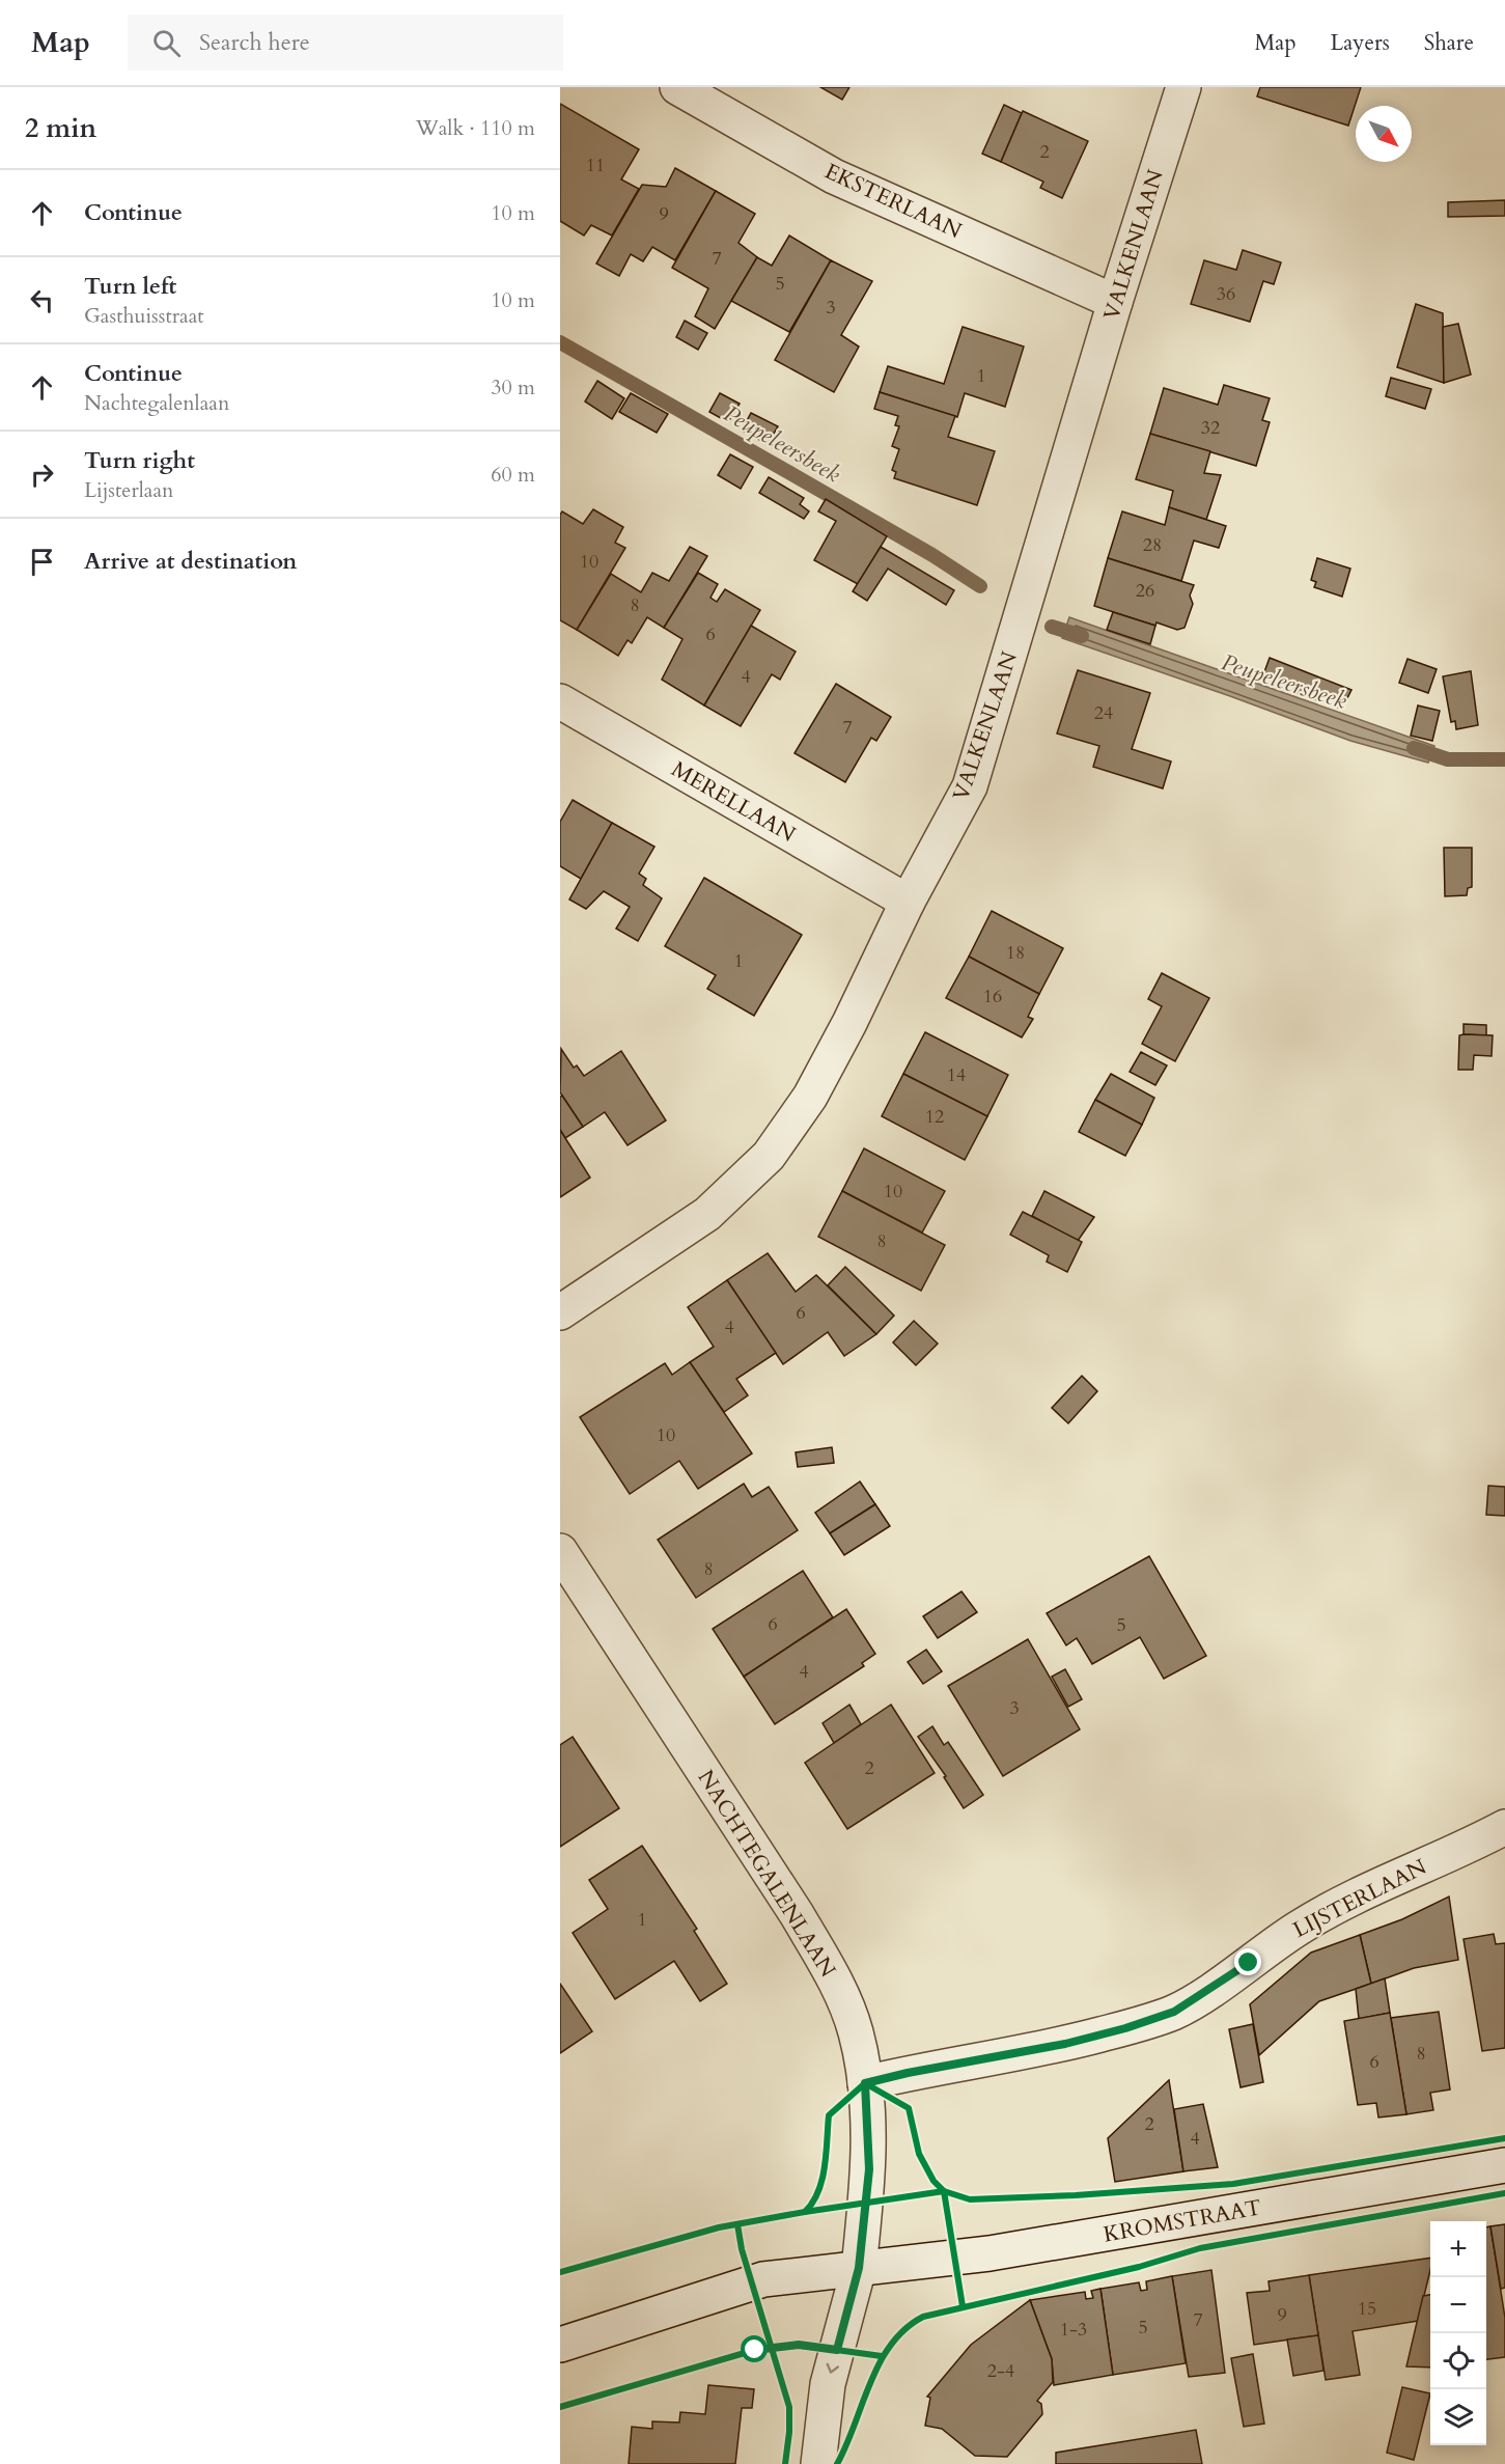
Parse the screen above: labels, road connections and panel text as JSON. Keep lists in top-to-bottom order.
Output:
{
  "streets": {
    "street": [
      "EKSTERLAAN",
      "VALKENLAAN",
      "MERELLAAN",
      "NACHTEGALENLAAN",
      "LIJSTERLAAN",
      "KROMSTRAAT"
    ]
  },
  "crossings": [
    ["EKSTERLAAN", "VALKENLAAN"],
    ["VALKENLAAN", "MERELLAAN"],
    ["NACHTEGALENLAAN", "LIJSTERLAAN"],
    ["NACHTEGALENLAAN", "KROMSTRAAT"]
  ],
  "water": ["Peupeleersbeek"],
  "house_numbers": [
    "2",
    "11",
    "9",
    "7",
    "5",
    "36",
    "3",
    "1",
    "32",
    "28",
    "10",
    "26",
    "8",
    "6",
    "4",
    "24",
    "7",
    "18",
    "1",
    "16",
    "14",
    "12",
    "10",
    "8",
    "6",
    "4",
    "10",
    "8",
    "6",
    "5",
    "4",
    "3",
    "2",
    "1",
    "8",
    "6",
    "2",
    "4",
    "15",
    "9",
    "7",
    "5",
    "1-3",
    "2-4"
  ],
  "north": "bottom right",
  "page": {
    "header": "Map",
    "search": "Search here",
    "nav": ["Map", "Layers", "Share"],
    "heading": ["2 min", "Walk · 110 m"],
    "list": [
      ["Continue", "10 m"],
      ["Turn left", "Gasthuisstraat", "10 m"],
      ["Continue", "Nachtegalenlaan", "30 m"],
      ["Turn right", "Lijsterlaan", "60 m"],
      "Arrive at destination"
    ],
    "map_buttons": ["+", "−"]
  }
}
